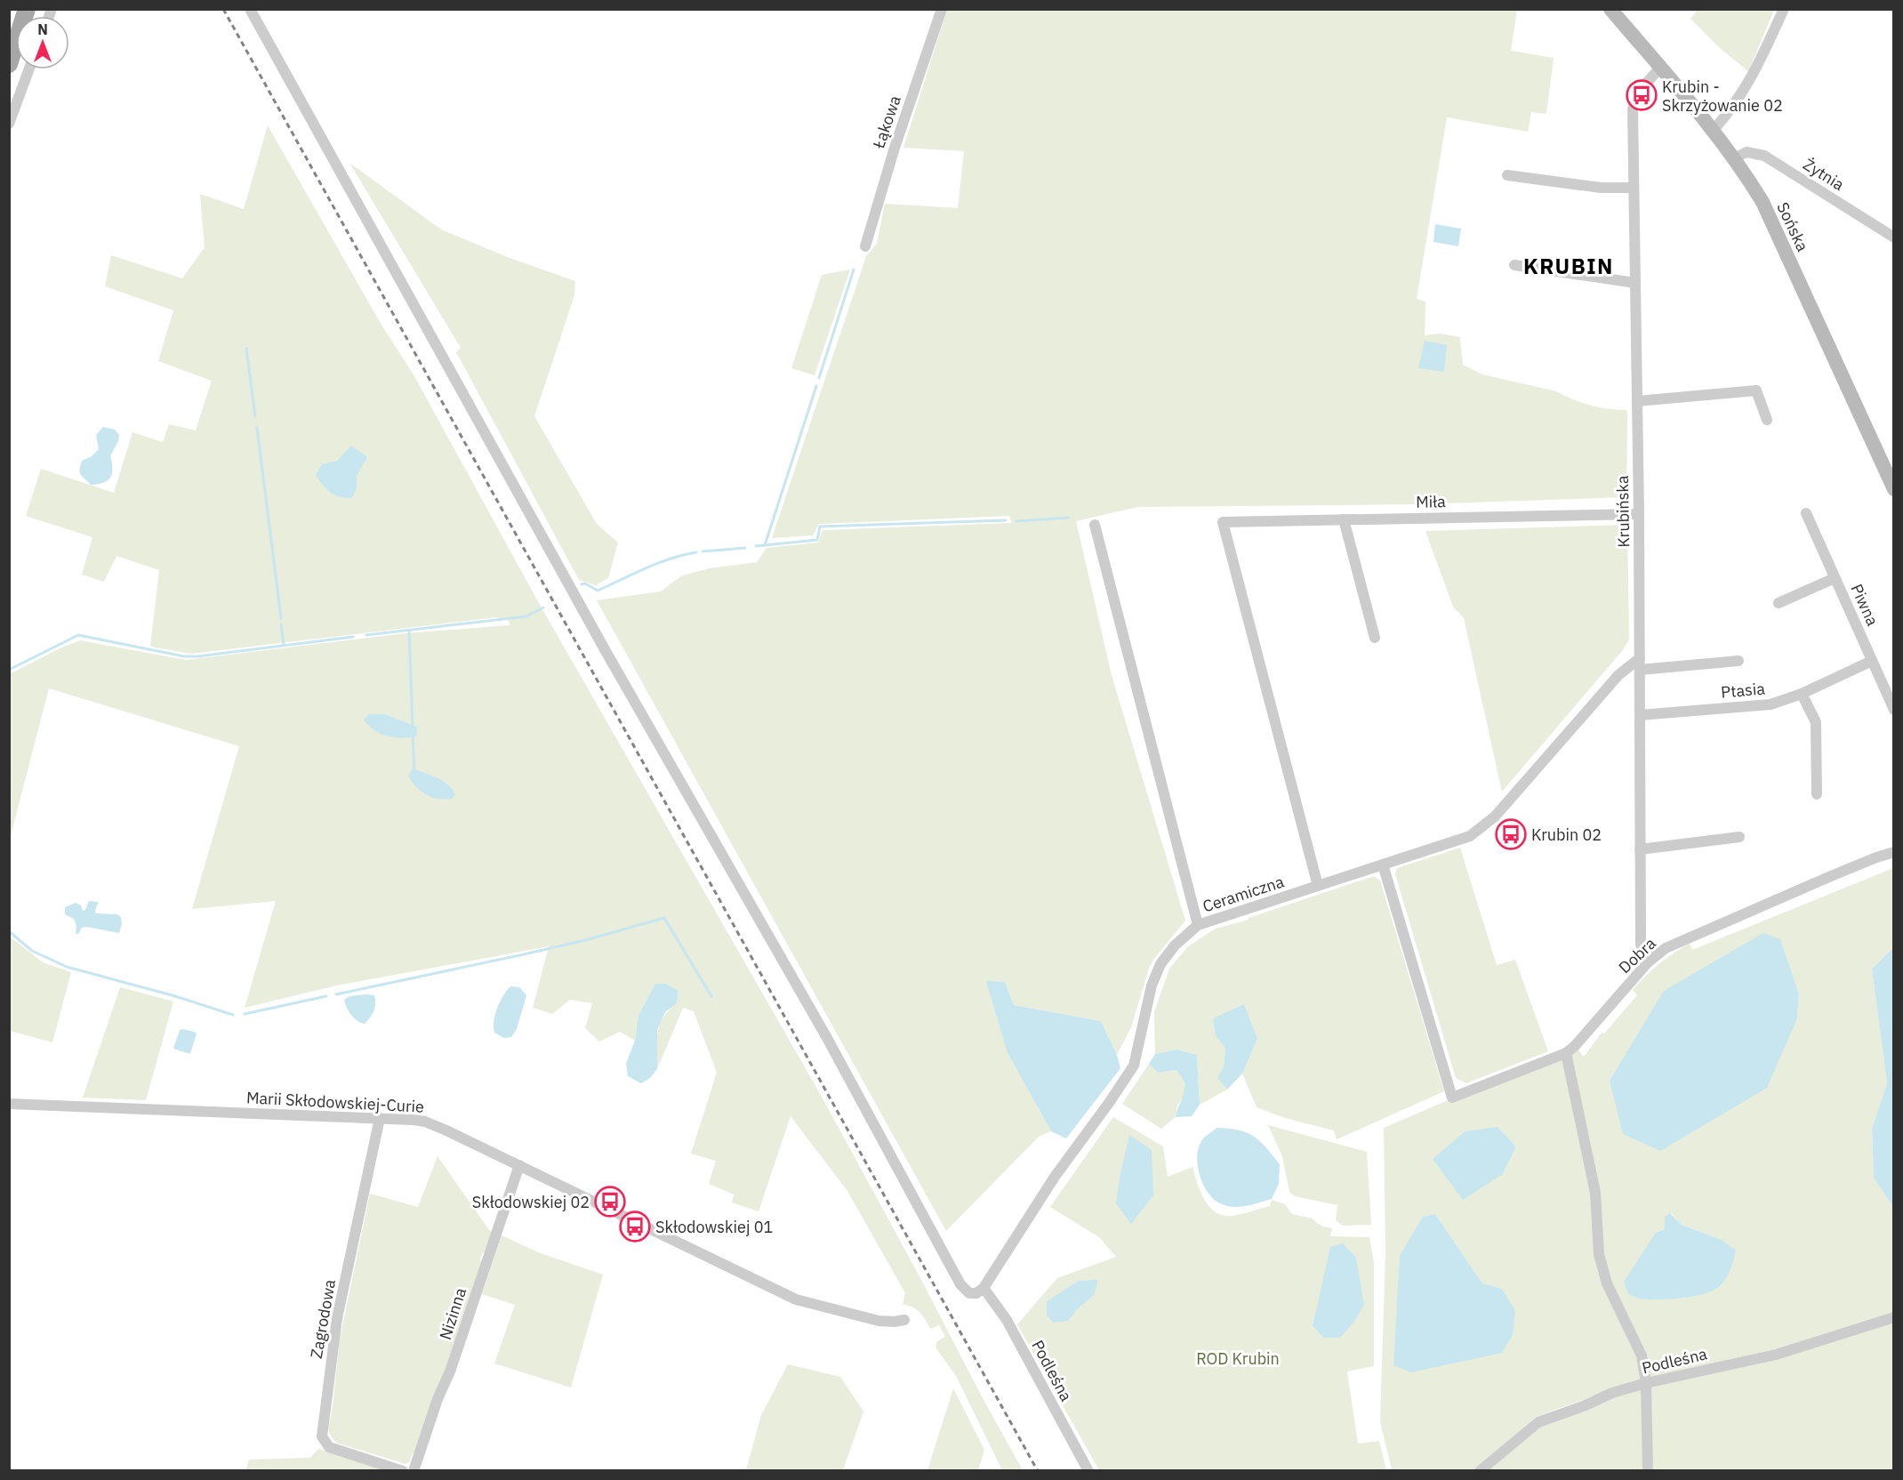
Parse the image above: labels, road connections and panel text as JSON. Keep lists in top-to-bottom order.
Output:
{
  "streets": {
    "street": [
      "Łąkowa",
      "Żytnia",
      "Sońska",
      "Miła",
      "Krubińska",
      "Piwna",
      "Ptasia",
      "Ceramiczna",
      "Dobra",
      "Marii Skłodowskiej-Curie",
      "Nizinna",
      "Zagrodowa",
      "Podleśna"
    ]
  },
  "crossings": [
    ["Żytnia", "Sońska"],
    ["Sońska", "Krubińska"],
    ["Miła", "Krubińska"],
    ["Miła", "Ceramiczna"],
    ["Krubińska", "Ptasia"],
    ["Krubińska", "Ceramiczna"],
    ["Krubińska", "Dobra"],
    ["Piwna", "Ptasia"],
    ["Ceramiczna", "Dobra"],
    ["Ceramiczna", "Podleśna"],
    ["Marii Skłodowskiej-Curie", "Nizinna"],
    ["Marii Skłodowskiej-Curie", "Zagrodowa"]
  ],
  "districts": ["KRUBIN"],
  "parks": ["ROD Krubin"],
  "places": {
    "bus stop": [
      "Krubin - Skrzyżowanie 02",
      "Krubin 02",
      "Skłodowskiej 02",
      "Skłodowskiej 01"
    ]
  },
  "north": "top"
}
